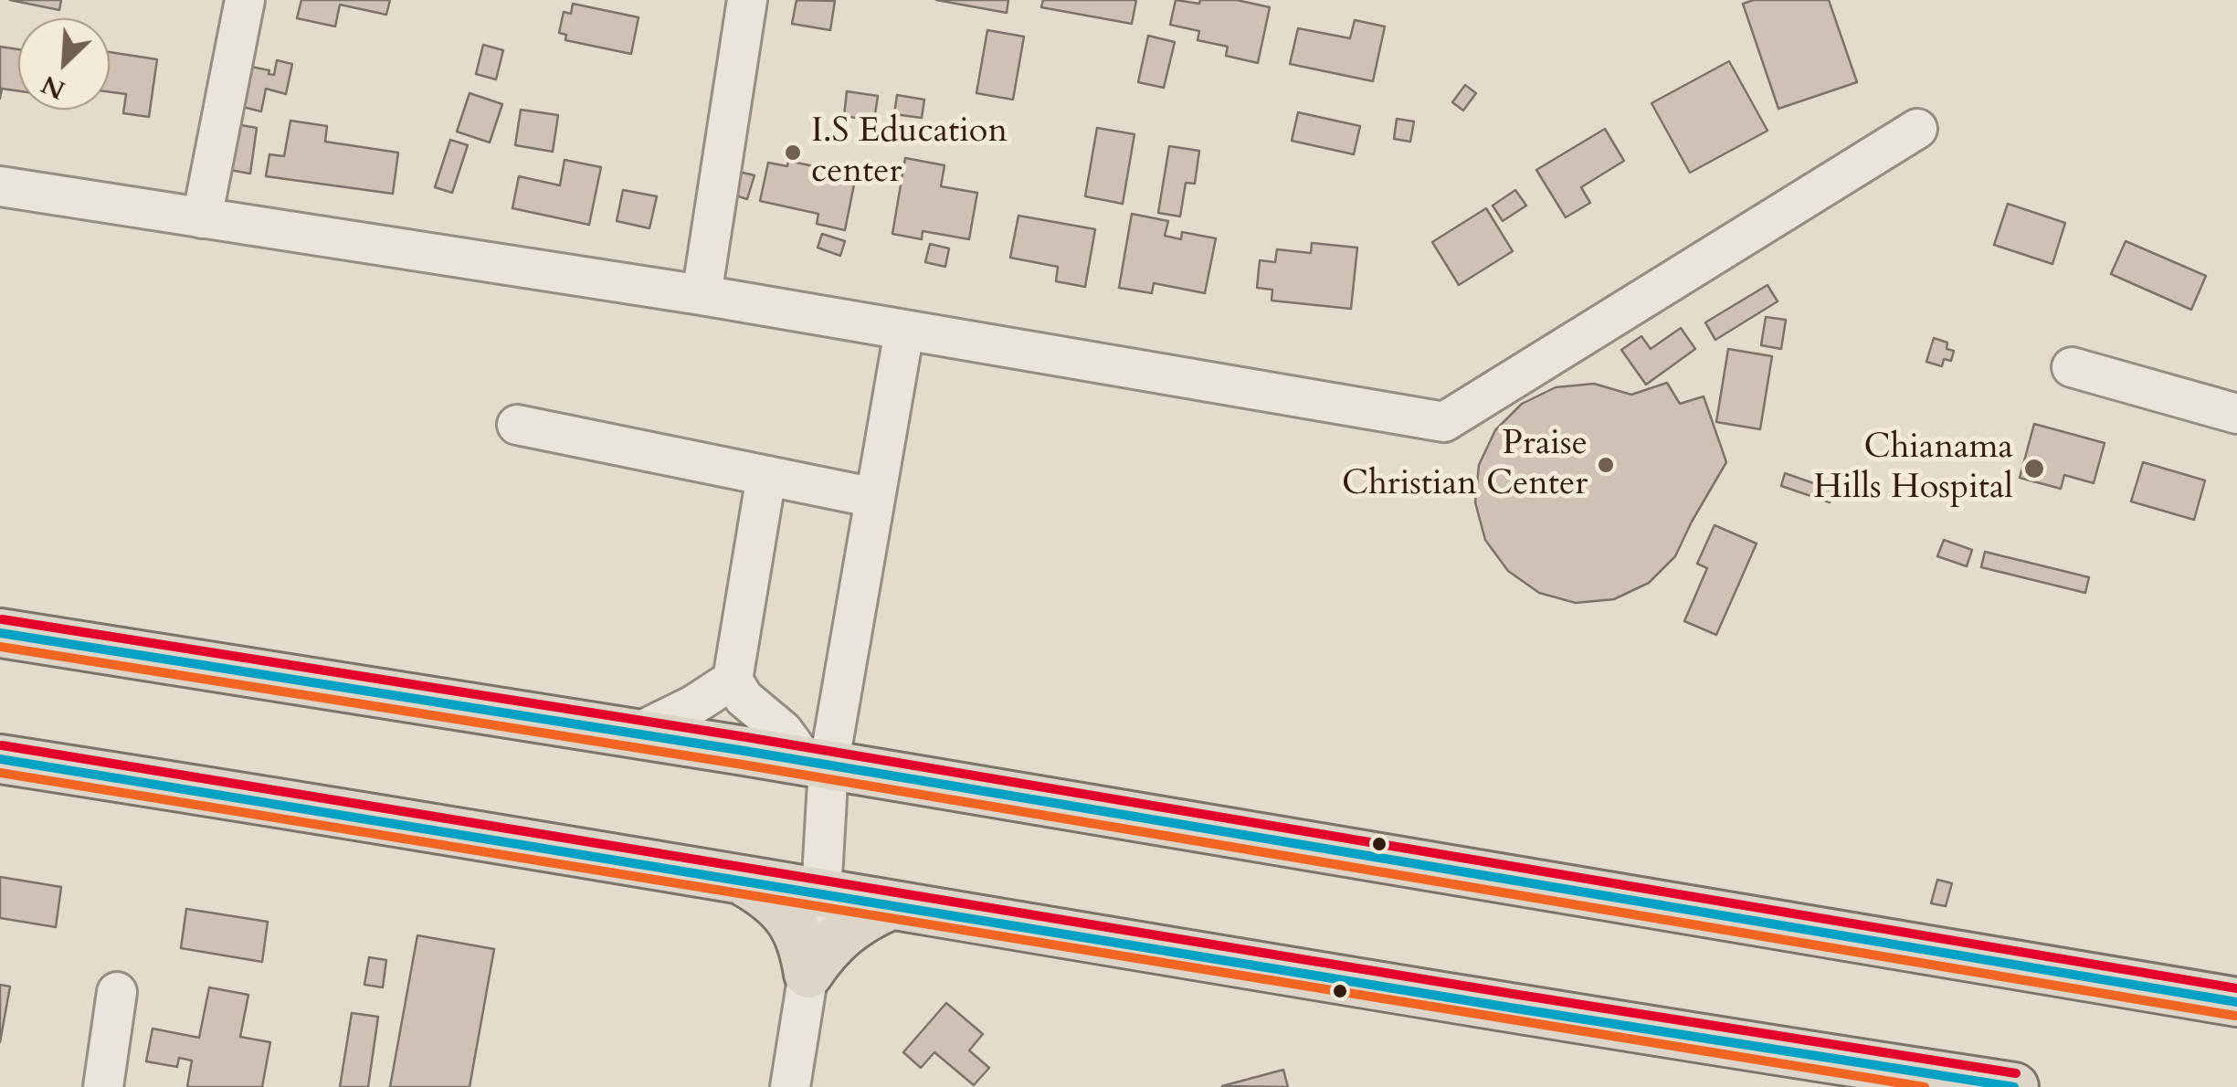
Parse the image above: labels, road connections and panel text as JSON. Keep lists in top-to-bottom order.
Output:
{
  "places": ["I.S Education center", "Praise Christian Center", "Chianama Hills Hospital"],
  "north": "bottom left"
}
